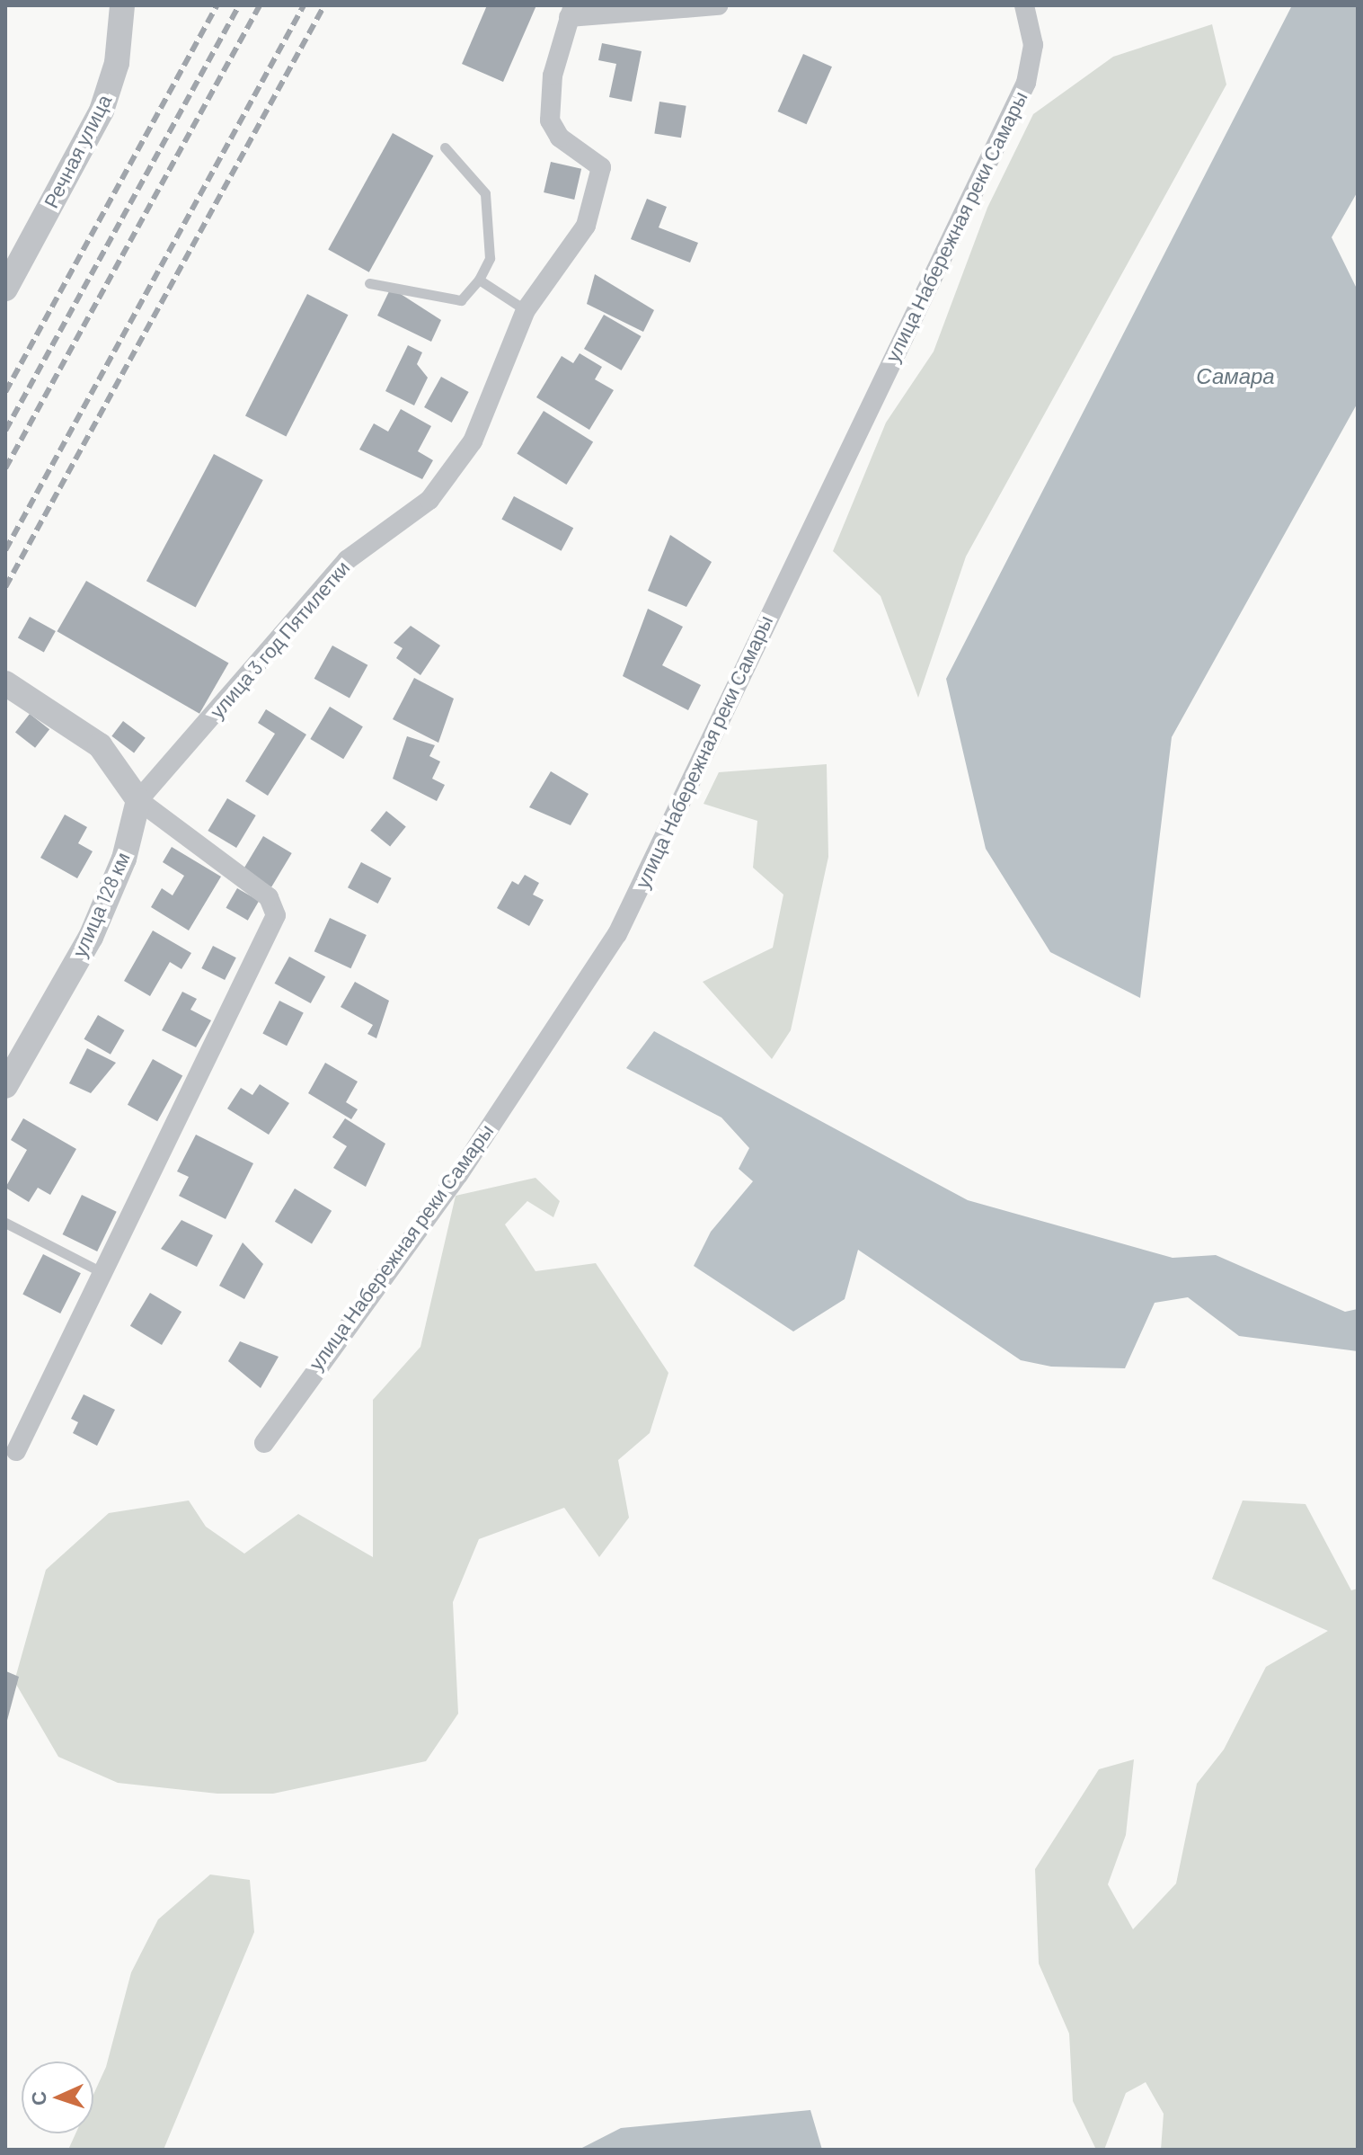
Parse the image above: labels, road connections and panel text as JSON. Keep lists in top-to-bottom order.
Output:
{
  "streets": {
    "street": [
      "Речная улица",
      "улица Набережная реки Самары",
      "улица 3 год Пятилетки",
      "улица 128 км"
    ]
  },
  "crossings": [
    ["улица 3 год Пятилетки", "улица 128 км"]
  ],
  "water": ["Самара"],
  "north": "left"
}
